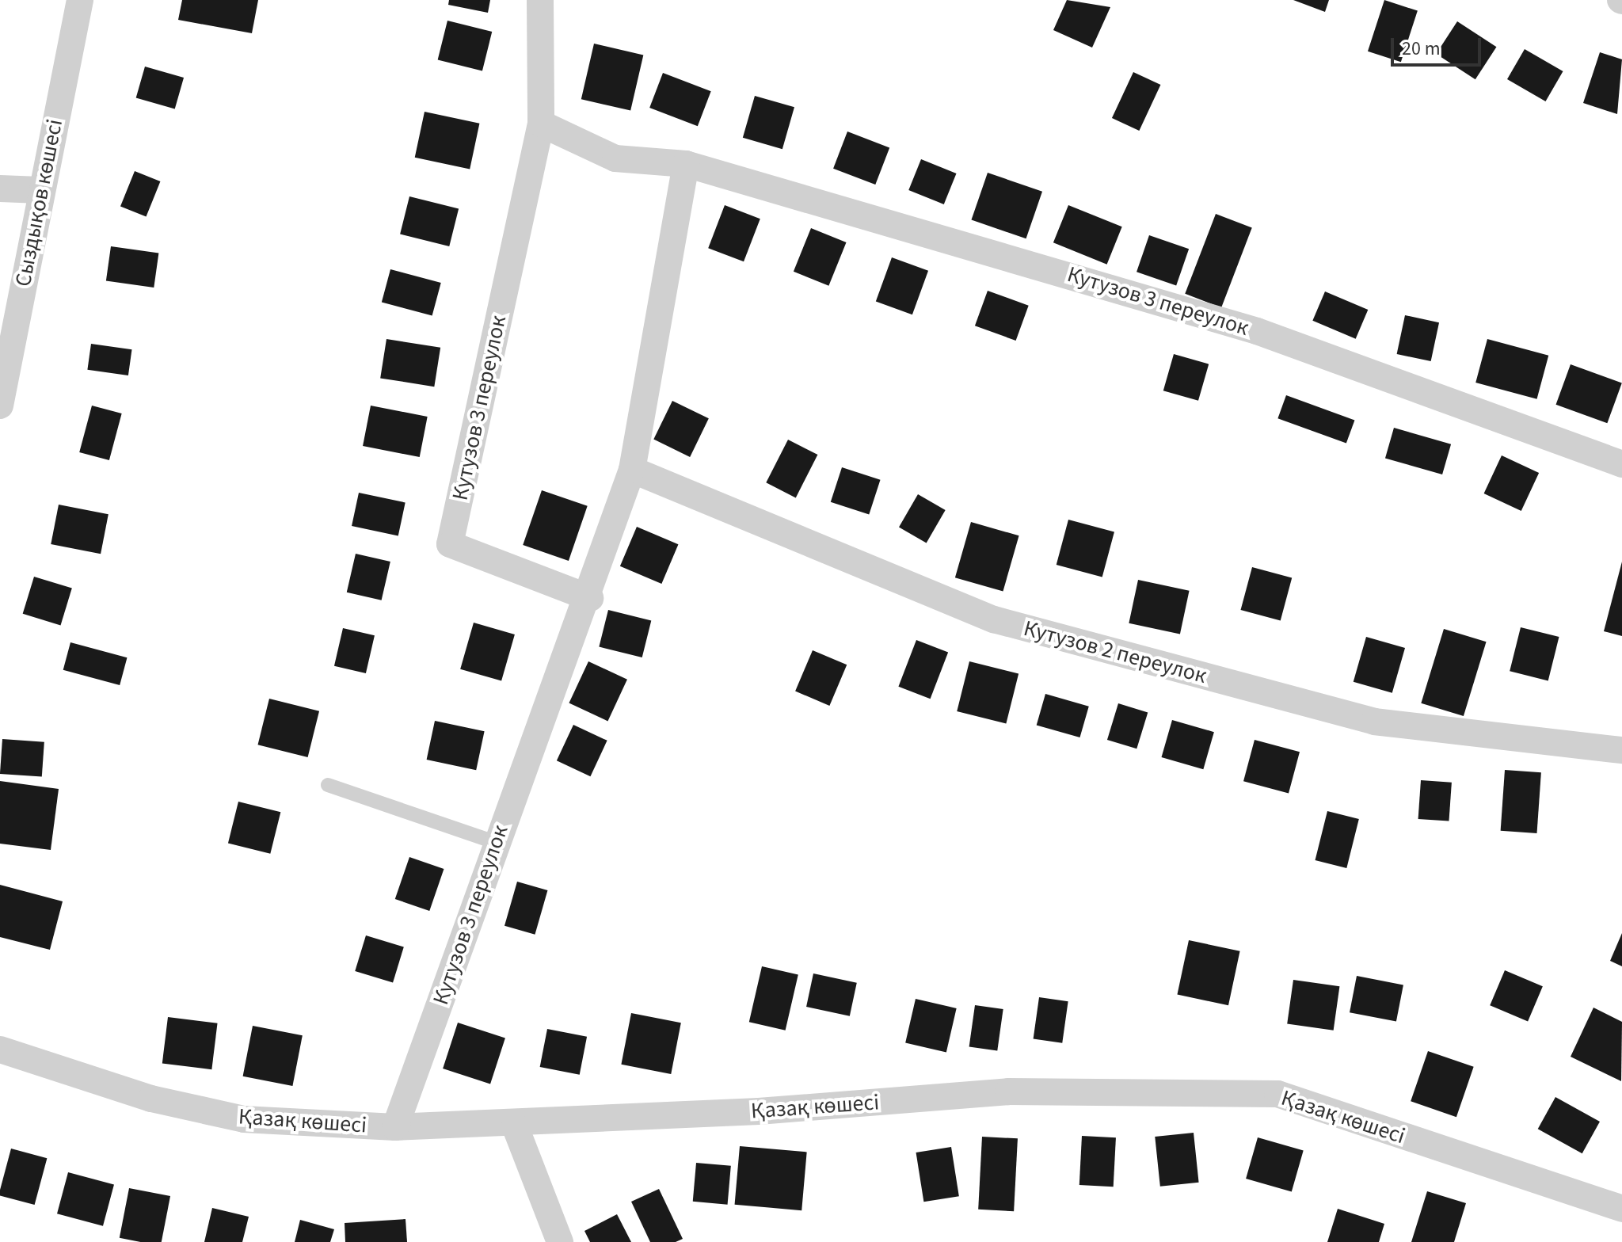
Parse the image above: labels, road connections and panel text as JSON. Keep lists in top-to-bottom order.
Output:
{
  "streets": {
    "street": [
      "Сыздықов көшесі",
      "Кутузов 3 переулок",
      "Кутузов 2 переулок",
      "Қазақ көшесі"
    ]
  },
  "crossings": [
    ["Кутузов 3 переулок", "Кутузов 2 переулок"],
    ["Кутузов 3 переулок", "Қазақ көшесі"]
  ],
  "scale_bar": "20 m"
}
